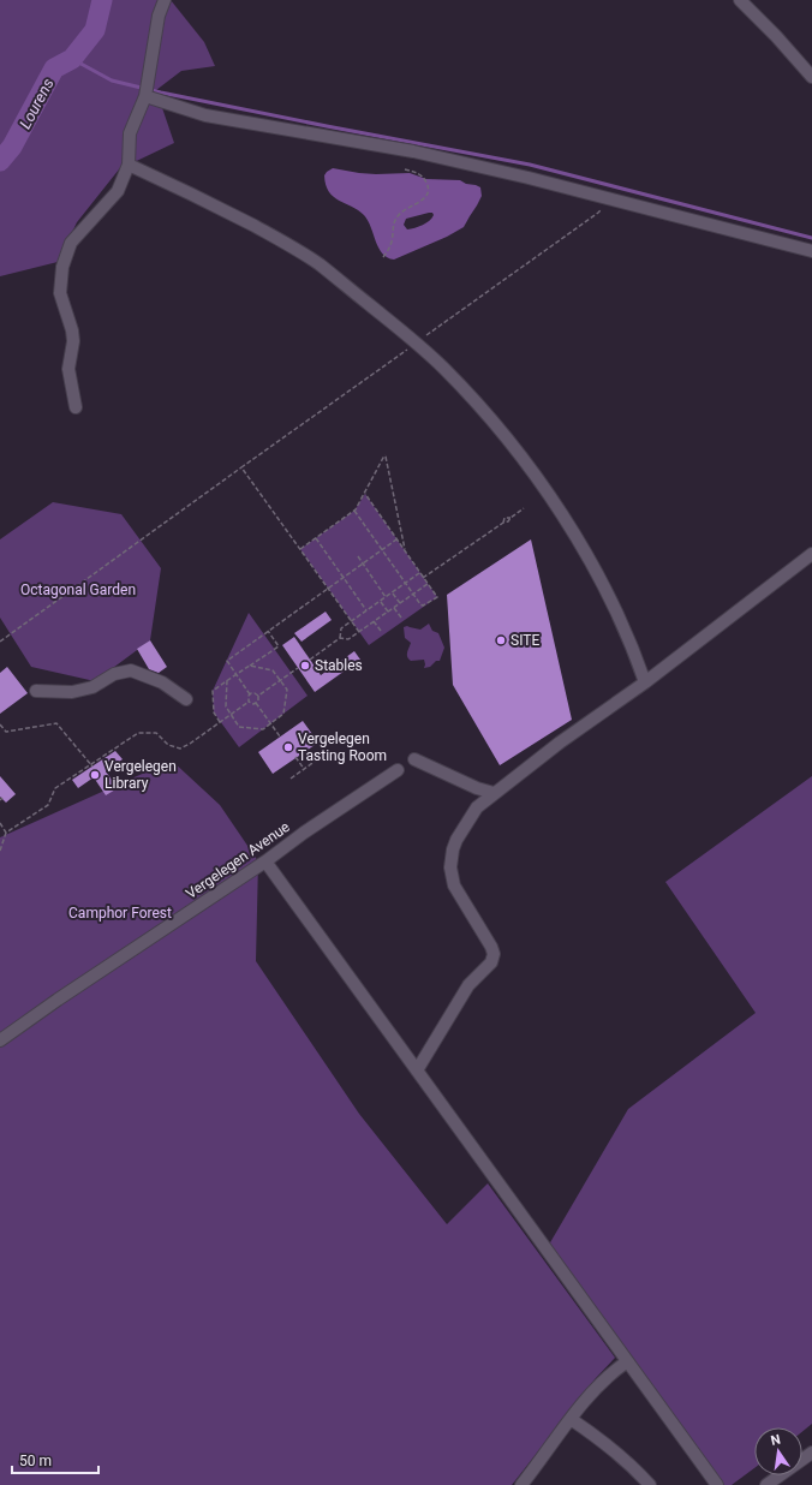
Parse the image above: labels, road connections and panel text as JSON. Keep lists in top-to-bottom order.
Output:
{
  "streets": {
    "street": ["Vergelegen Avenue"]
  },
  "water": ["Lourens"],
  "parks": ["Octagonal Garden", "Camphor Forest"],
  "places": [
    "SITE",
    "Stables",
    "Vergelegen Tasting Room",
    "Vergelegen Library"
  ],
  "scale_bar": "50 m",
  "north": "top"
}
